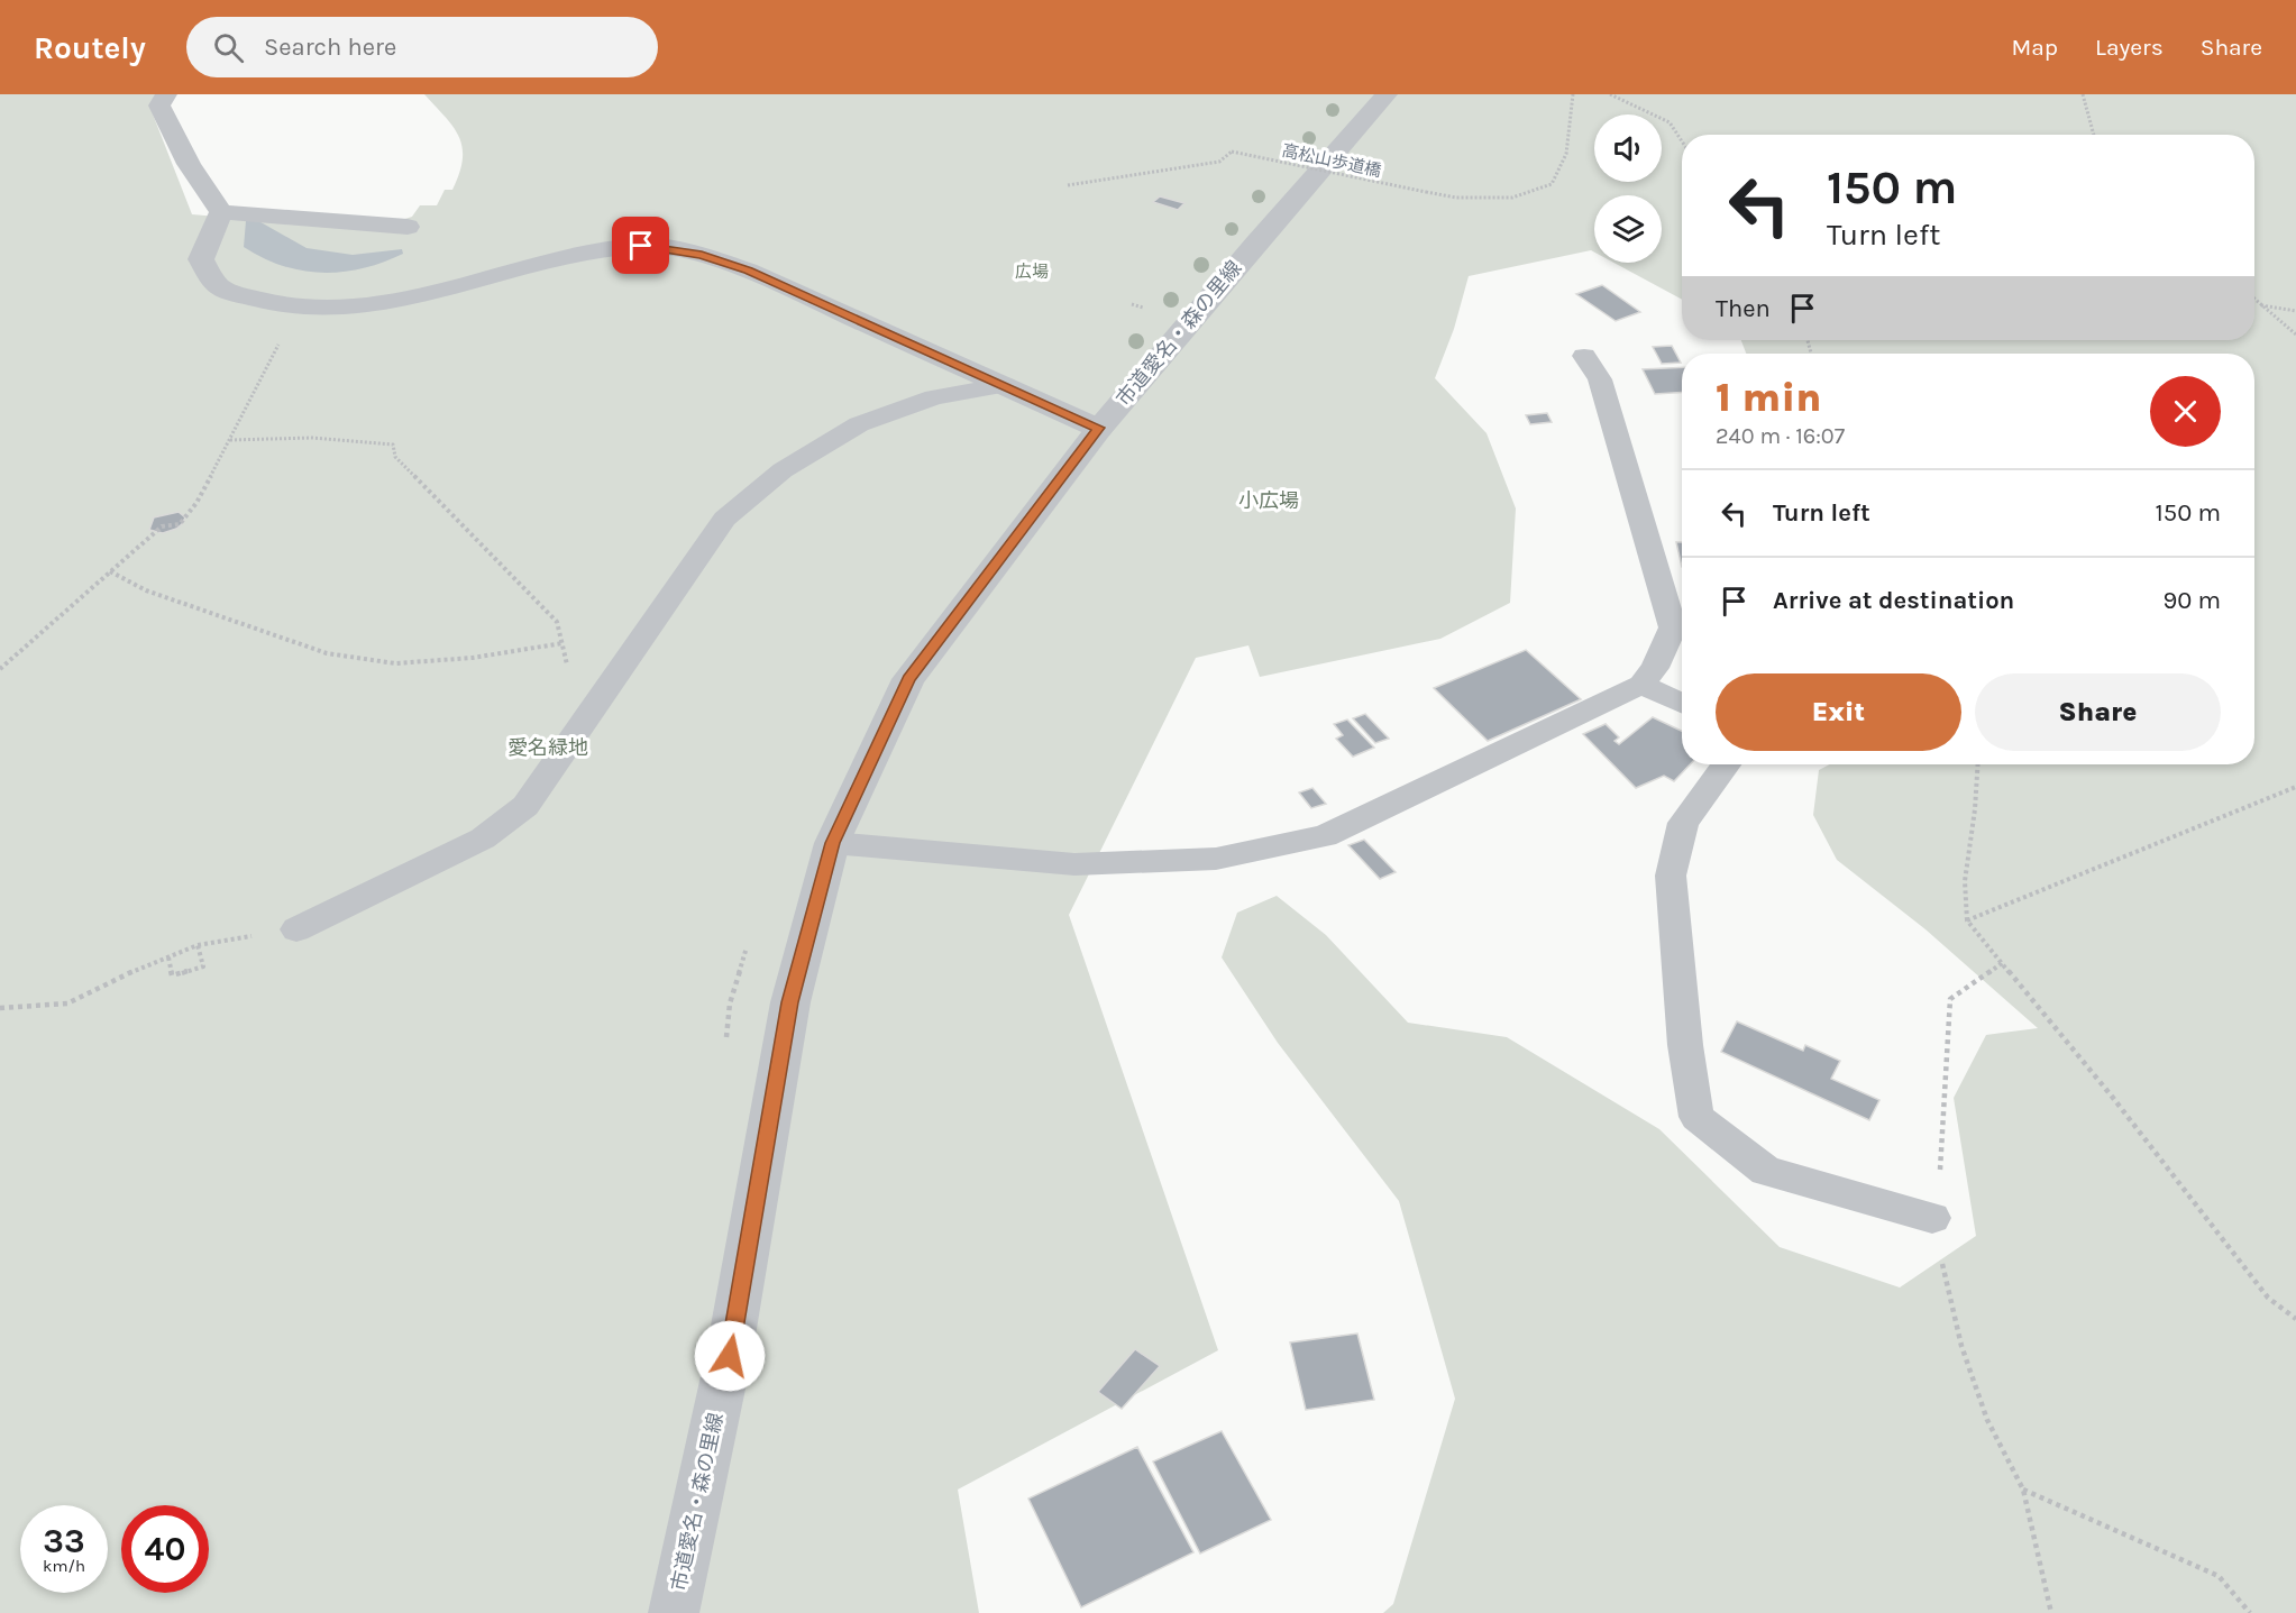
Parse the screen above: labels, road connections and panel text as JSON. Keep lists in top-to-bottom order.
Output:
{
  "streets": {
    "street": ["市道愛名・森の里線"],
    "path": ["高松山歩道橋"]
  },
  "parks": ["広場", "小広場", "愛名緑地"],
  "page": {
    "header": "Routely",
    "search": "Search here",
    "nav": ["Map", "Layers", "Share"],
    "turn": ["150 m", "Turn left"],
    "then": "Then",
    "heading": ["1 min", "240 m · 16:07"],
    "list": [
      {
        "name": "Turn left",
        "value": "150 m"
      },
      {
        "name": "Arrive at destination",
        "value": "90 m"
      }
    ],
    "buttons": ["Exit", "Share"],
    "speed": "33 km/h",
    "limit": "40"
  }
}
